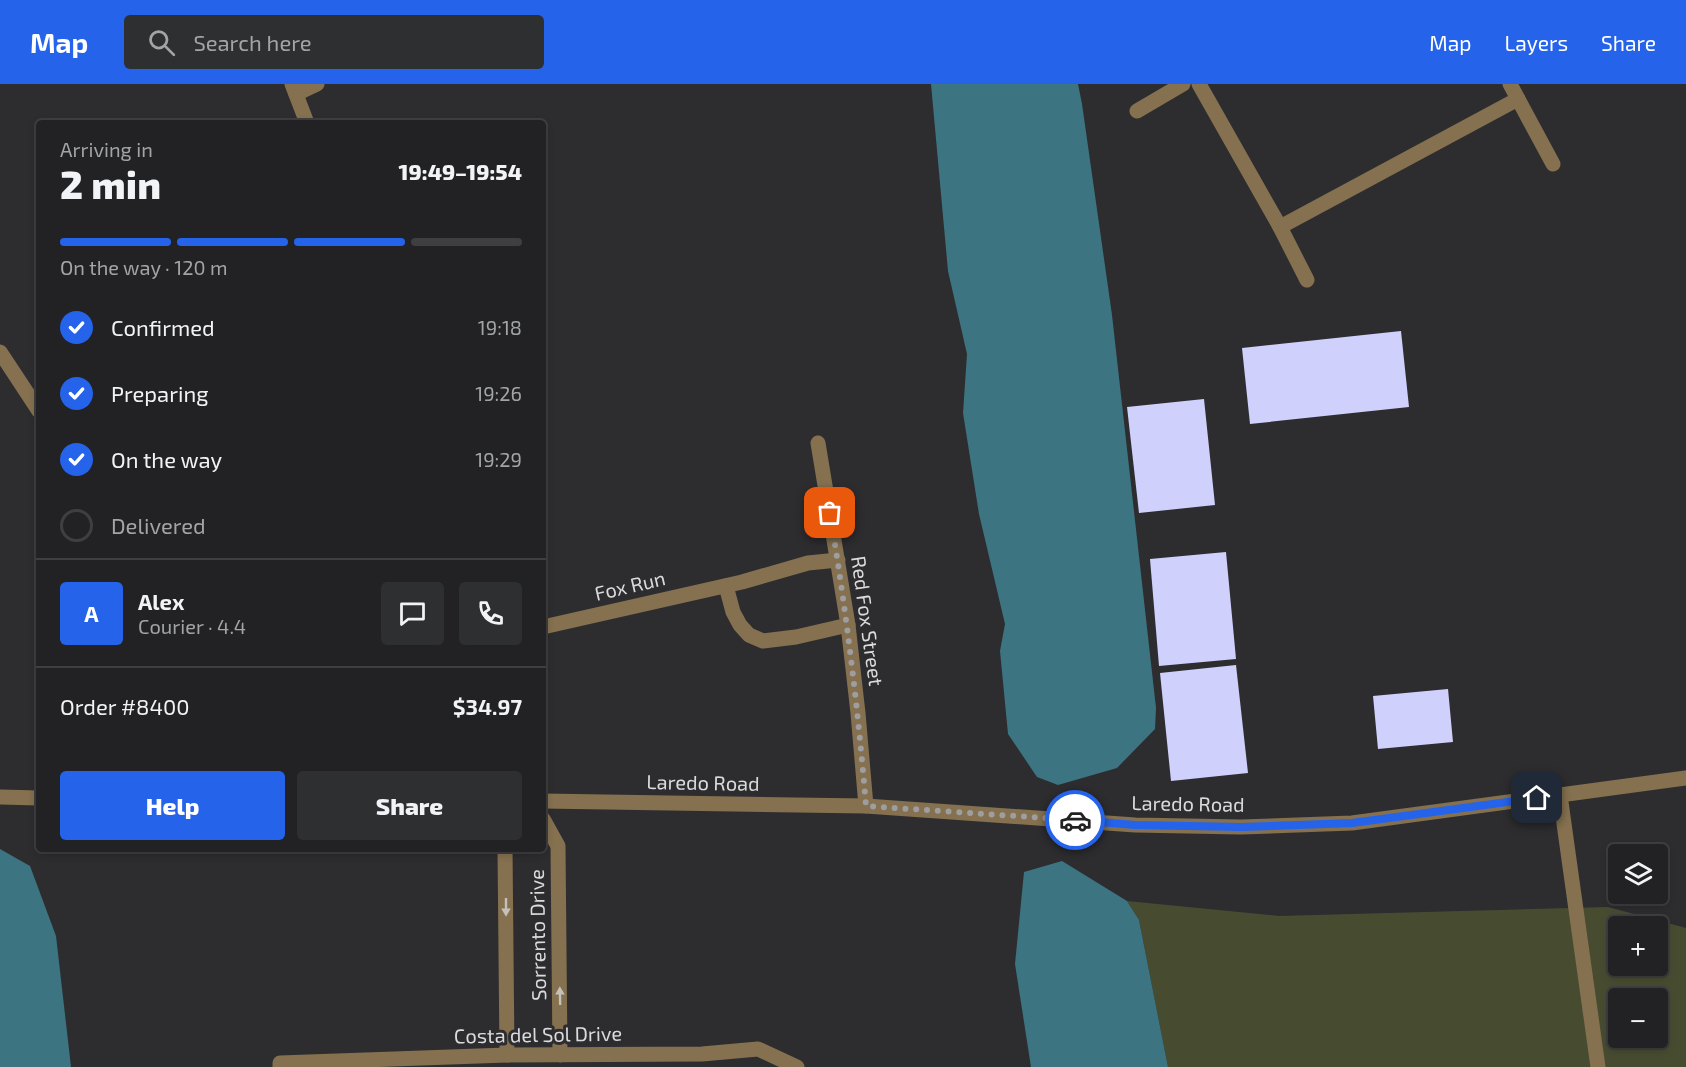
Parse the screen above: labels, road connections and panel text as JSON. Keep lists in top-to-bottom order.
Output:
{
  "streets": {
    "street": [
      "Fox Run",
      "Red Fox Street",
      "Laredo Road",
      "Sorrento Drive",
      "Costa del Sol Drive"
    ]
  },
  "crossings": [
    ["Fox Run", "Red Fox Street"],
    ["Red Fox Street", "Laredo Road"],
    ["Sorrento Drive", "Costa del Sol Drive"]
  ],
  "page": {
    "header": "Map",
    "search": "Search here",
    "nav": ["Map", "Layers", "Share"],
    "heading": ["2 min", "Arriving in", "19:49–19:54"],
    "panel": [
      "Alex",
      "Courier · 4.4",
      "Order #8400",
      "$34.97"
    ],
    "bar": "On the way · 120 m",
    "list": [
      ["Confirmed", "19:18"],
      ["Preparing", "19:26"],
      ["On the way", "19:29"],
      "Delivered"
    ],
    "round": "A",
    "buttons": ["Help", "Share"],
    "map_buttons": ["+", "−"]
  }
}
